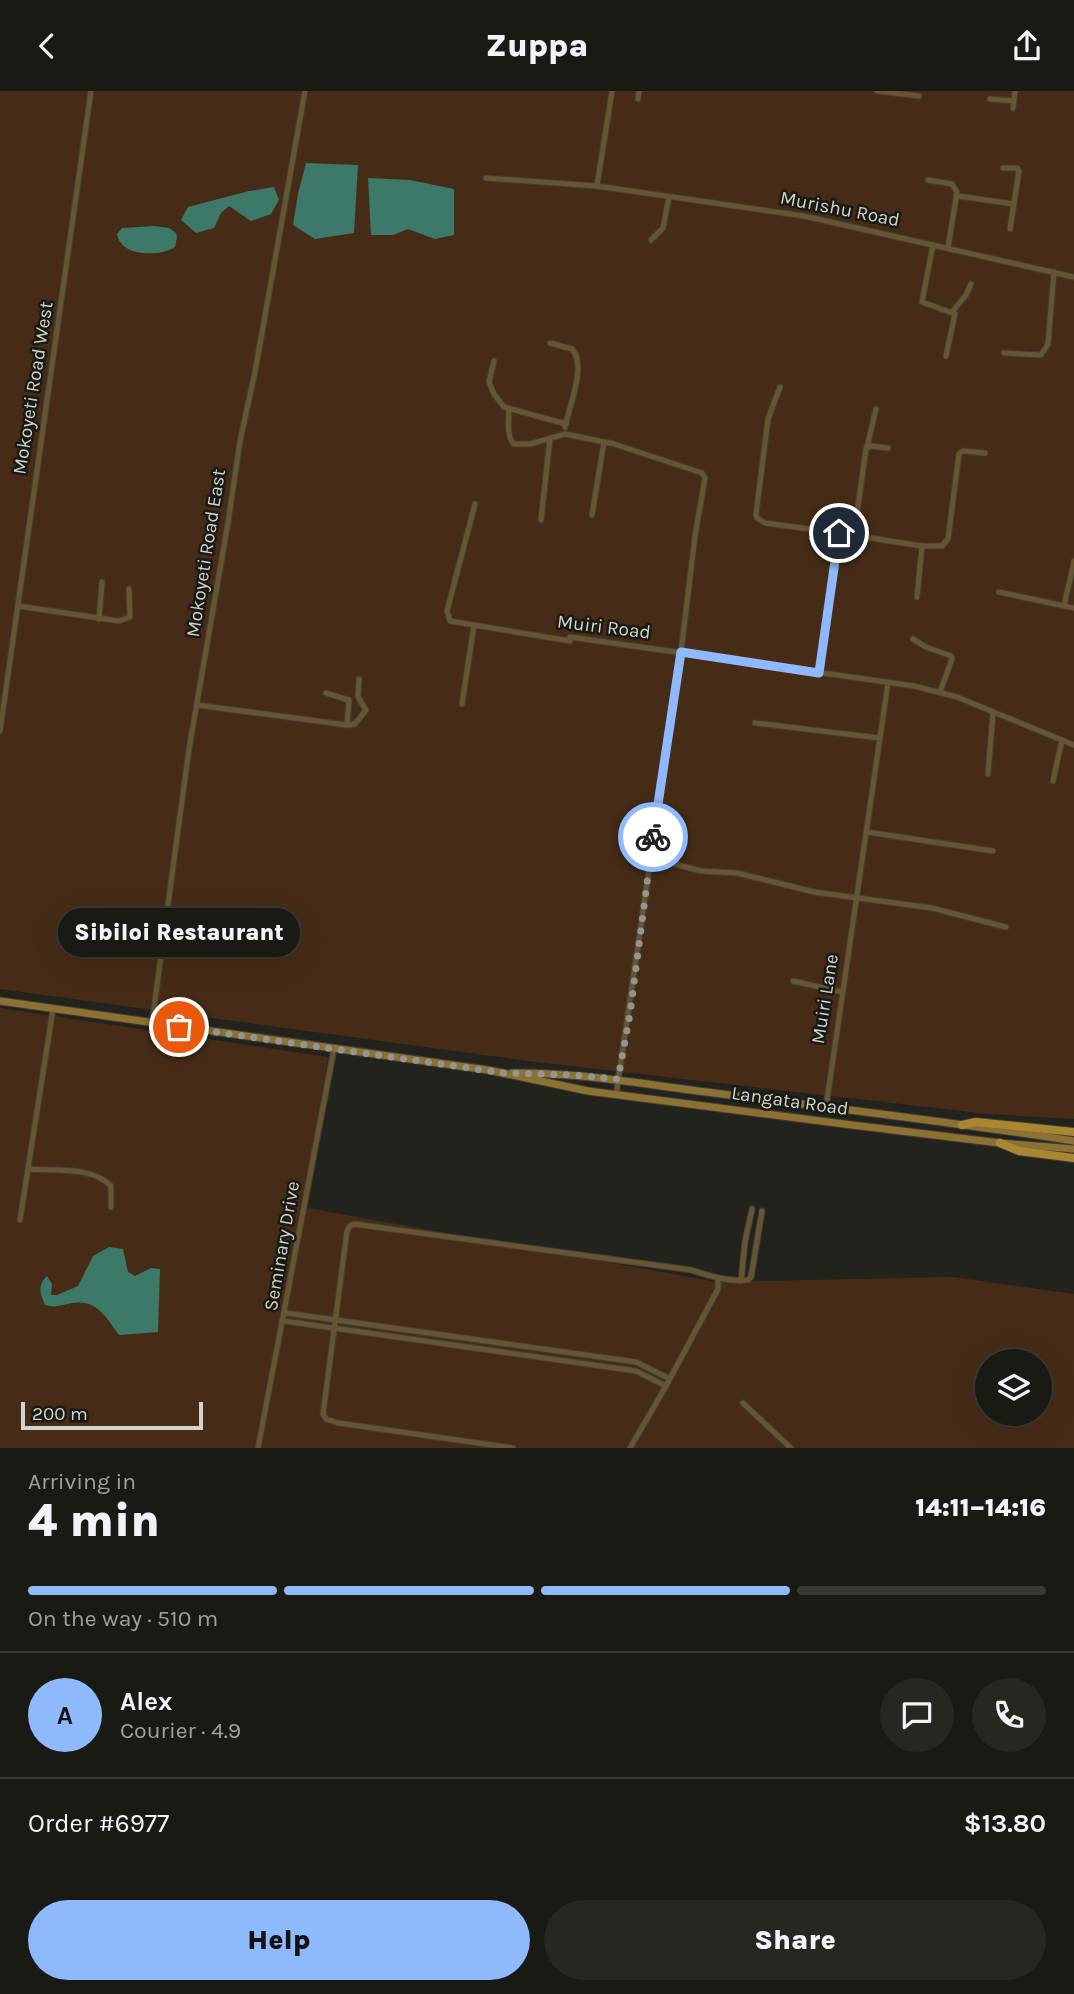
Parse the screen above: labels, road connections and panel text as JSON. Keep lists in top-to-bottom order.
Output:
{
  "streets": {
    "main road": ["Langata Road"],
    "street": [
      "Murishu Road",
      "Mokoyeti Road West",
      "Mokoyeti Road East",
      "Muiri Road",
      "Muiri Lane",
      "Seminary Drive"
    ]
  },
  "crossings": [
    ["Mokoyeti Road East", "Langata Road"],
    ["Muiri Road", "Muiri Lane"],
    ["Muiri Lane", "Langata Road"],
    ["Langata Road", "Seminary Drive"]
  ],
  "places": ["Sibiloi Restaurant"],
  "scale_bar": "200 m",
  "page": {
    "header": "Zuppa",
    "bubble": "Sibiloi Restaurant",
    "scale": "200 m",
    "heading": ["4 min", "Arriving in", "14:11–14:16"],
    "panel": [
      "Alex",
      "Courier · 4.9",
      "Order #6977",
      "$13.80"
    ],
    "bar": "On the way · 510 m",
    "round": "A",
    "buttons": ["Help", "Share"]
  }
}
